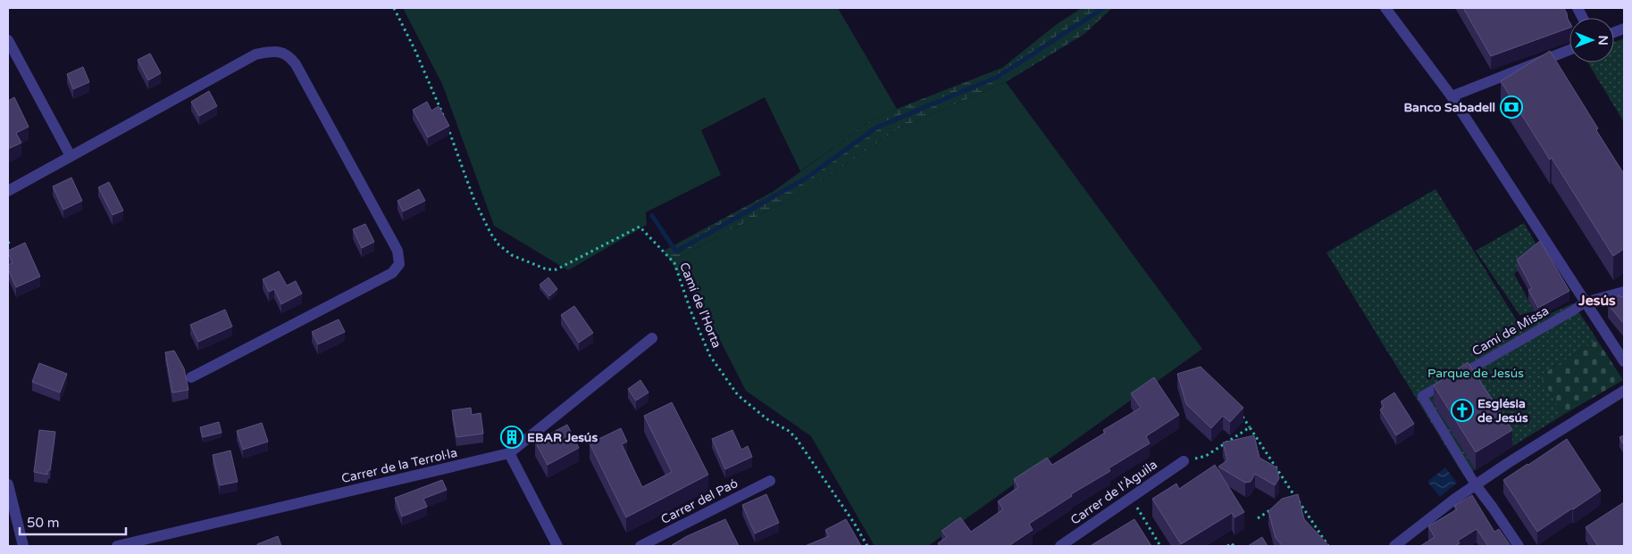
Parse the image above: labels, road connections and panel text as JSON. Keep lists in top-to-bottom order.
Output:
{
  "streets": {
    "street": [
      "Camí de Missa",
      "Carrer de la Terrol·la",
      "Carrer de l'Àguila",
      "Carrer del Paó"
    ],
    "path": ["Camí de l'Horta"]
  },
  "districts": ["Jesús"],
  "parks": ["Parque de Jesús"],
  "places": {
    "bank": ["Banco Sabadell"],
    "church": ["Església de Jesús"],
    "building": ["EBAR Jesús"]
  },
  "scale_bar": "50 m",
  "north": "right"
}
